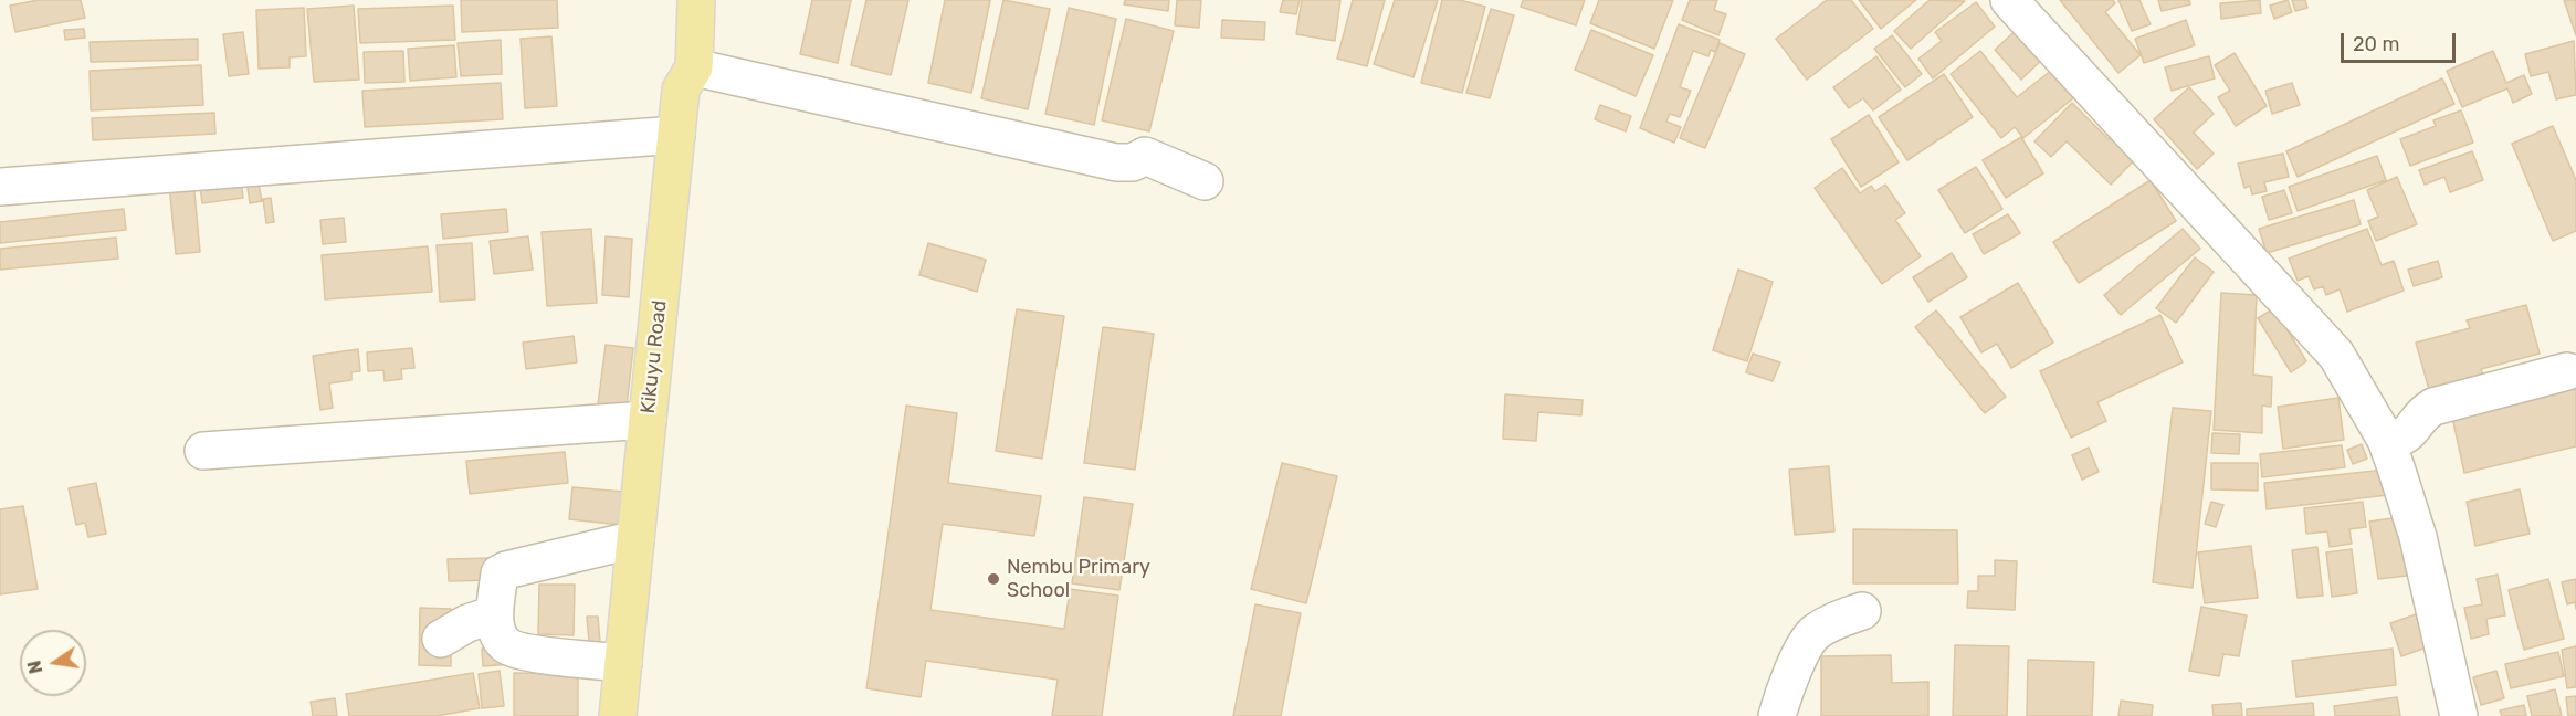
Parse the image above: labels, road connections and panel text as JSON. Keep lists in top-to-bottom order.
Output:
{
  "streets": {
    "main road": ["Kikuyu Road"]
  },
  "places": ["Nembu Primary School"],
  "scale_bar": "20 m",
  "north": "left"
}
